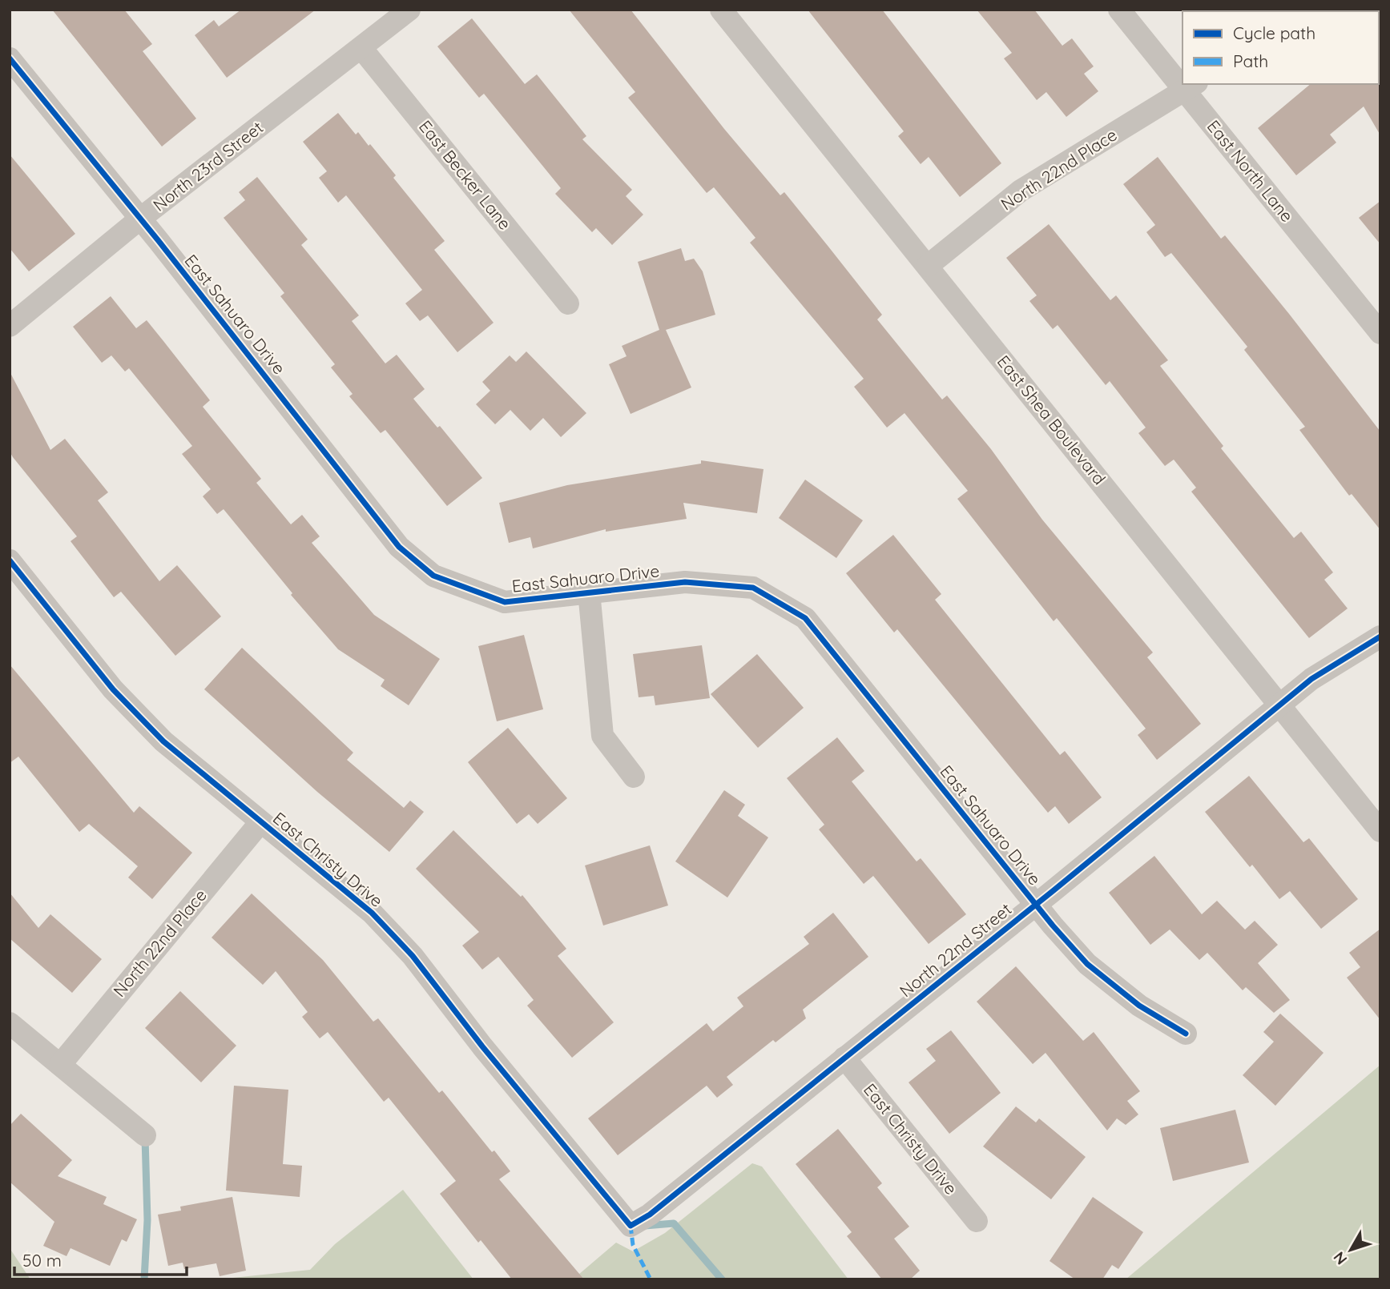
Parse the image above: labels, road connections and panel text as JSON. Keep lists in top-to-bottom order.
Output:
{
  "streets": {
    "street": [
      "North 23rd Street",
      "North 22nd Place",
      "East North Lane",
      "East Becker Lane",
      "East Sahuaro Drive",
      "East Shea Boulevard",
      "East Christy Drive",
      "North 22nd Street"
    ]
  },
  "crossings": [
    ["North 23rd Street", "East Becker Lane"],
    ["North 23rd Street", "East Sahuaro Drive"],
    ["North 22nd Place", "East North Lane"],
    ["North 22nd Place", "East Shea Boulevard"],
    ["North 22nd Place", "East Christy Drive"],
    ["East Sahuaro Drive", "North 22nd Street"],
    ["East Shea Boulevard", "North 22nd Street"],
    ["East Christy Drive", "North 22nd Street"]
  ],
  "legend": ["Cycle path", "Path"],
  "scale_bar": "50 m",
  "north": "bottom left"
}
